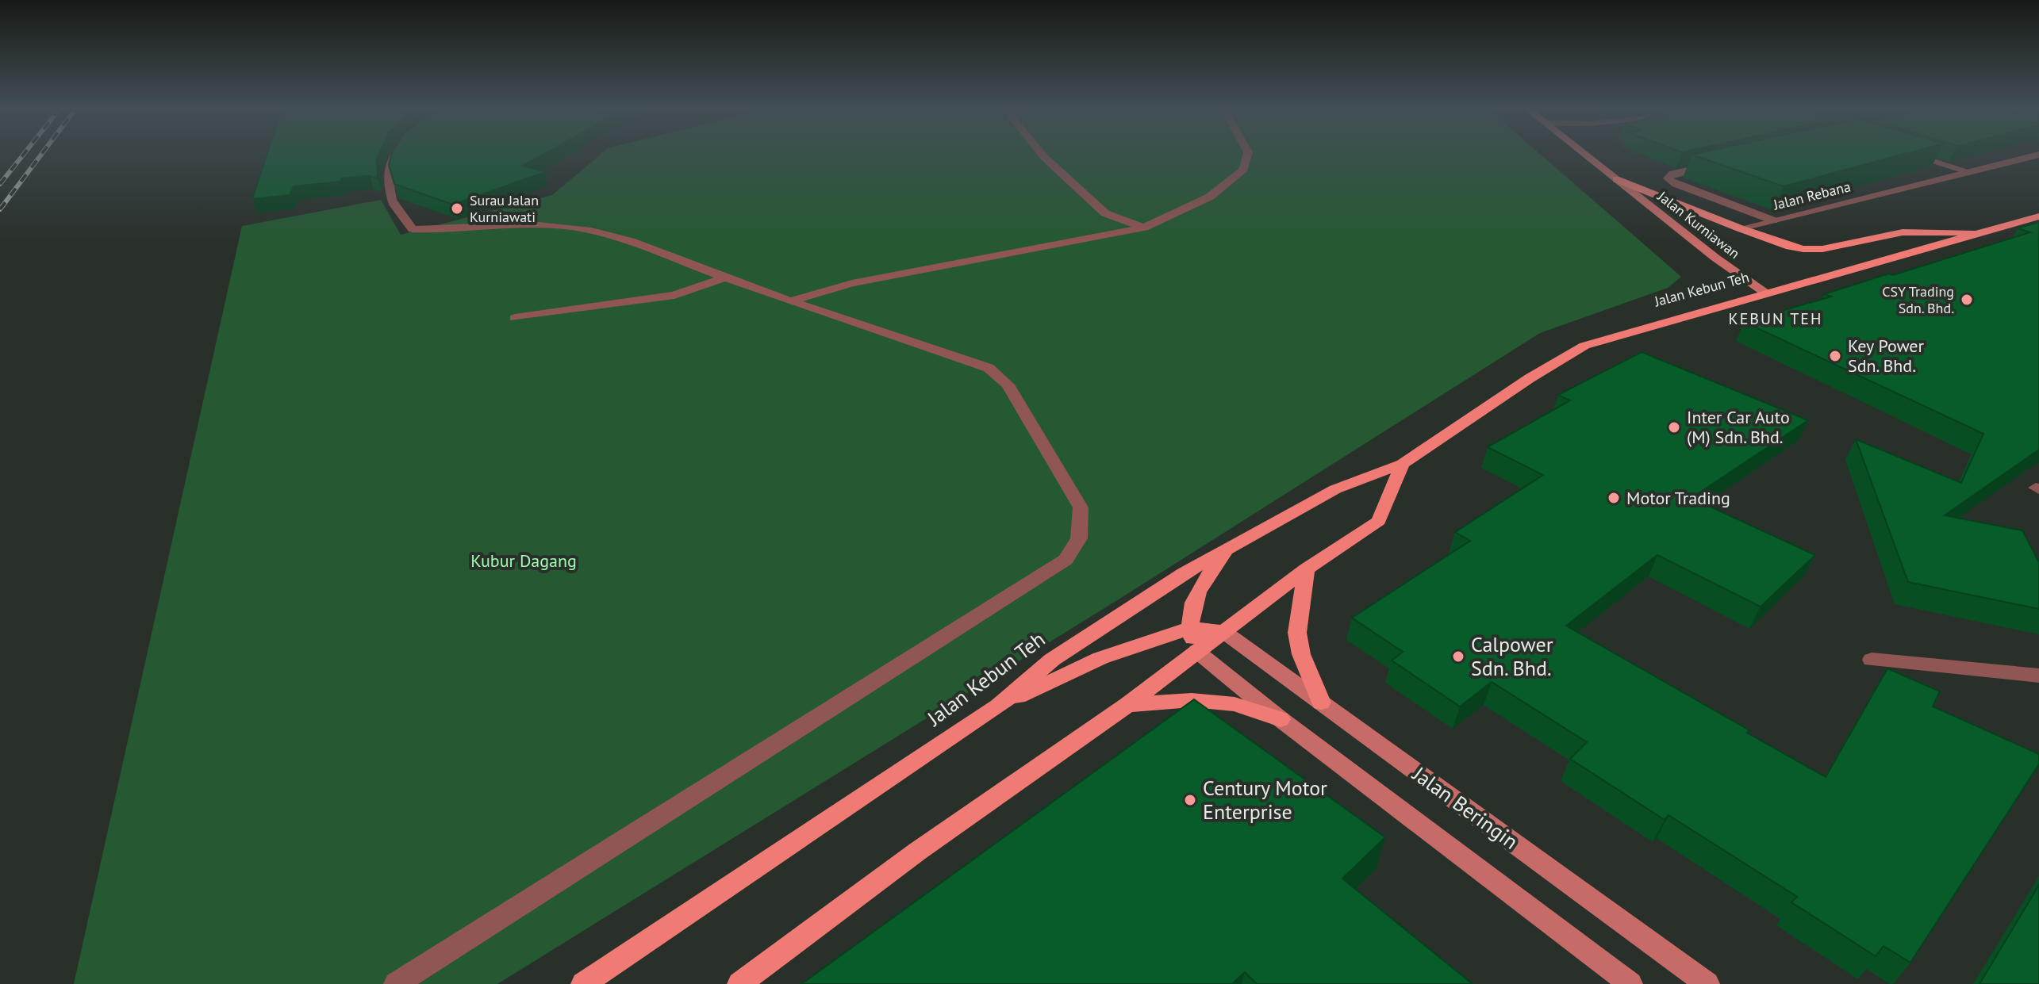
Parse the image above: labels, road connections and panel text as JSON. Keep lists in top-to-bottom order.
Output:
{
  "streets": {
    "main road": ["Jalan Kebun Teh"],
    "street": ["Jalan Rebana", "Jalan Kurniawan", "Jalan Beringin"]
  },
  "crossings": [
    ["Jalan Kurniawan", "Jalan Kebun Teh"]
  ],
  "districts": ["KEBUN TEH"],
  "parks": ["Kubur Dagang"],
  "places": [
    "Surau Jalan Kurniawati",
    "CSY Trading Sdn. Bhd.",
    "Key Power Sdn. Bhd.",
    "Inter Car Auto (M) Sdn. Bhd.",
    "Motor Trading",
    "Calpower Sdn. Bhd.",
    "Century Motor Enterprise"
  ]
}
